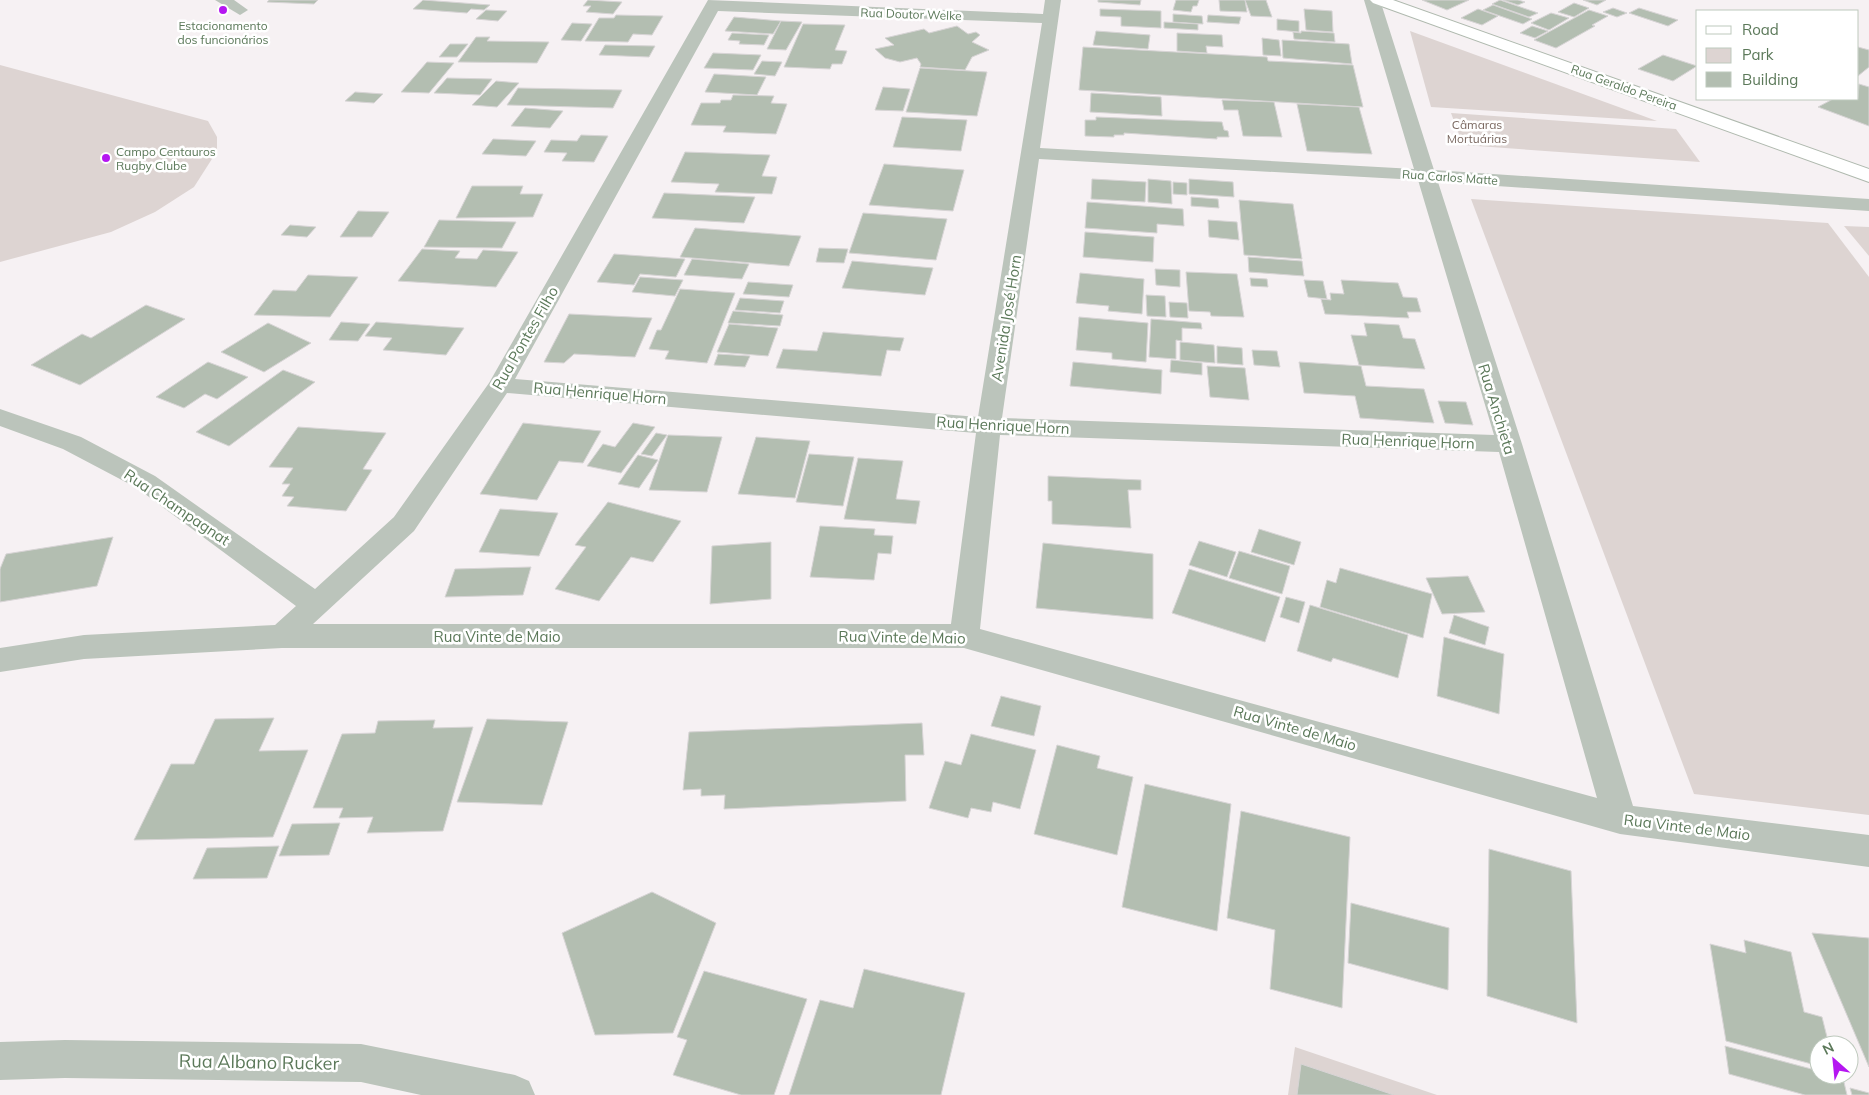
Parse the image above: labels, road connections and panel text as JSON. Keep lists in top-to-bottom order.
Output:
{
  "streets": {
    "main road": ["Rua Geraldo Pereira"],
    "street": [
      "Rua Doutor Welke",
      "Rua Carlos Matte",
      "Avenida José Horn",
      "Rua Pontes Filho",
      "Rua Henrique Horn",
      "Rua Anchieta",
      "Rua Champagnat",
      "Rua Vinte de Maio",
      "Rua Albano Rucker"
    ]
  },
  "crossings": [
    ["Rua Doutor Welke", "Avenida José Horn"],
    ["Rua Doutor Welke", "Rua Pontes Filho"],
    ["Rua Carlos Matte", "Avenida José Horn"],
    ["Rua Carlos Matte", "Rua Anchieta"],
    ["Avenida José Horn", "Rua Henrique Horn"],
    ["Avenida José Horn", "Rua Vinte de Maio"],
    ["Rua Pontes Filho", "Rua Henrique Horn"],
    ["Rua Pontes Filho", "Rua Champagnat"],
    ["Rua Pontes Filho", "Rua Vinte de Maio"],
    ["Rua Henrique Horn", "Rua Anchieta"],
    ["Rua Anchieta", "Rua Vinte de Maio"]
  ],
  "parks": ["Câmaras Mortuárias"],
  "places": ["Estacionamento dos funcionários", "Campo Centauros Rugby Clube"],
  "legend": ["Road", "Park", "Building"],
  "north": "top left"
}
